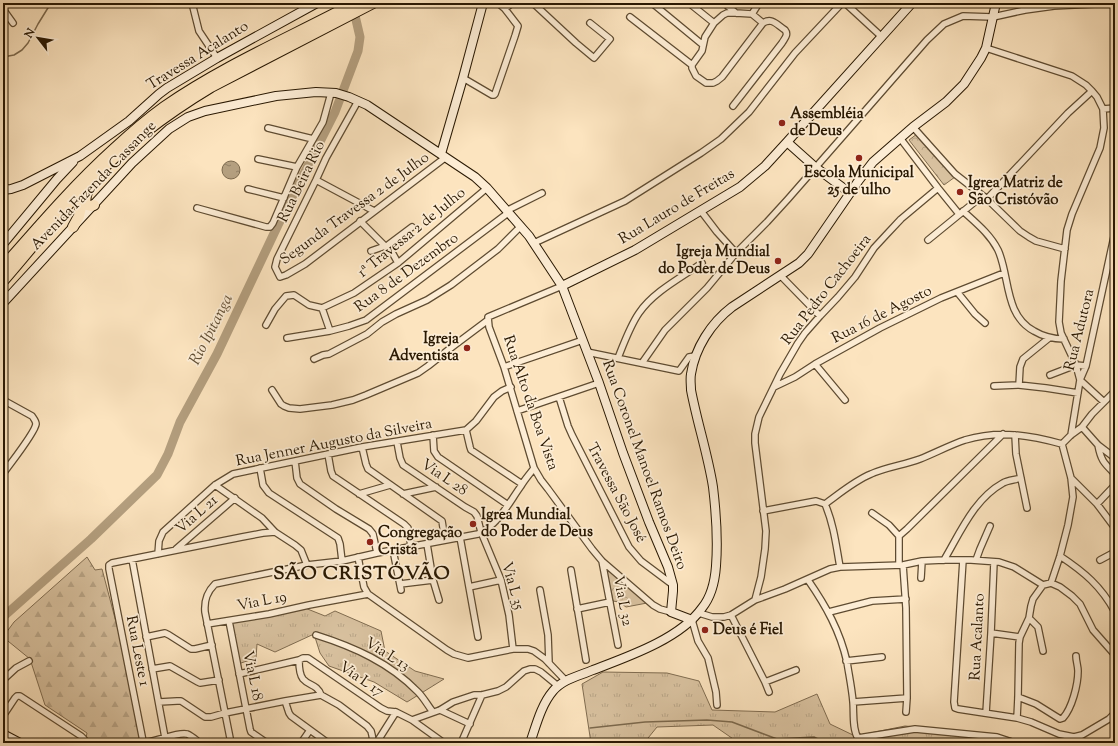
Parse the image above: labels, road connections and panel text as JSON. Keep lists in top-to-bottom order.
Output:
{
  "streets": {
    "main road": [
      "Travessa Acalanto",
      "Avenida Fazenda Cassange",
      "Rua Lauro de Freitas",
      "Rua Alto da Boa Vista",
      "Rua Coronel Manoel Ramos Deiro"
    ],
    "street": [
      "Rua Beira Rio",
      "Segunda Travessa 2 de Julho",
      "1ª Travessa 2 de Julho",
      "Rua 8 de Dezembro",
      "Rua Pedro Cachoeira",
      "Rua 16 de Agosto",
      "Rua Adutora",
      "Rua Jenner Augusto da Silveira",
      "Via L 28",
      "Travessa São José",
      "Via L 21",
      "Via L 35",
      "Via L 32",
      "Via L 19",
      "Rua Acalanto",
      "Rua Leste 1",
      "Via L 13",
      "Via L 18",
      "Via L 17"
    ]
  },
  "crossings": [
    ["Rua Beira Rio", "Avenida Fazenda Cassange"],
    ["Rua Beira Rio", "Segunda Travessa 2 de Julho"],
    ["Avenida Fazenda Cassange", "Segunda Travessa 2 de Julho"],
    ["Avenida Fazenda Cassange", "1ª Travessa 2 de Julho"],
    ["Avenida Fazenda Cassange", "Rua 8 de Dezembro"],
    ["Avenida Fazenda Cassange", "Rua Coronel Manoel Ramos Deiro"],
    ["Rua Lauro de Freitas", "Rua Alto da Boa Vista"],
    ["Rua Lauro de Freitas", "Rua Coronel Manoel Ramos Deiro"],
    ["Rua Pedro Cachoeira", "Rua 16 de Agosto"],
    ["Rua Alto da Boa Vista", "Rua Coronel Manoel Ramos Deiro"],
    ["Rua Alto da Boa Vista", "Via L 32"],
    ["Rua Jenner Augusto da Silveira", "Via L 28"],
    ["Rua Coronel Manoel Ramos Deiro", "Travessa São José"],
    ["Via L 28", "Via L 35"],
    ["Via L 19", "Via L 18"],
    ["Via L 18", "Via L 17"]
  ],
  "districts": ["SÃO CRISTÓVÃO"],
  "water": ["Rio Ipitanga"],
  "places": [
    "Assembléia de Deus",
    "Escola Municipal 25 de ulho",
    "Igrea Matriz de São Cristóvão",
    "Igreja Mundial do Poder de Deus",
    "Igreja Adventista",
    "Igrea Mundial do Poder de Deus",
    "Congregação Cristã",
    "Deus é Fiel"
  ],
  "north": "top left"
}
